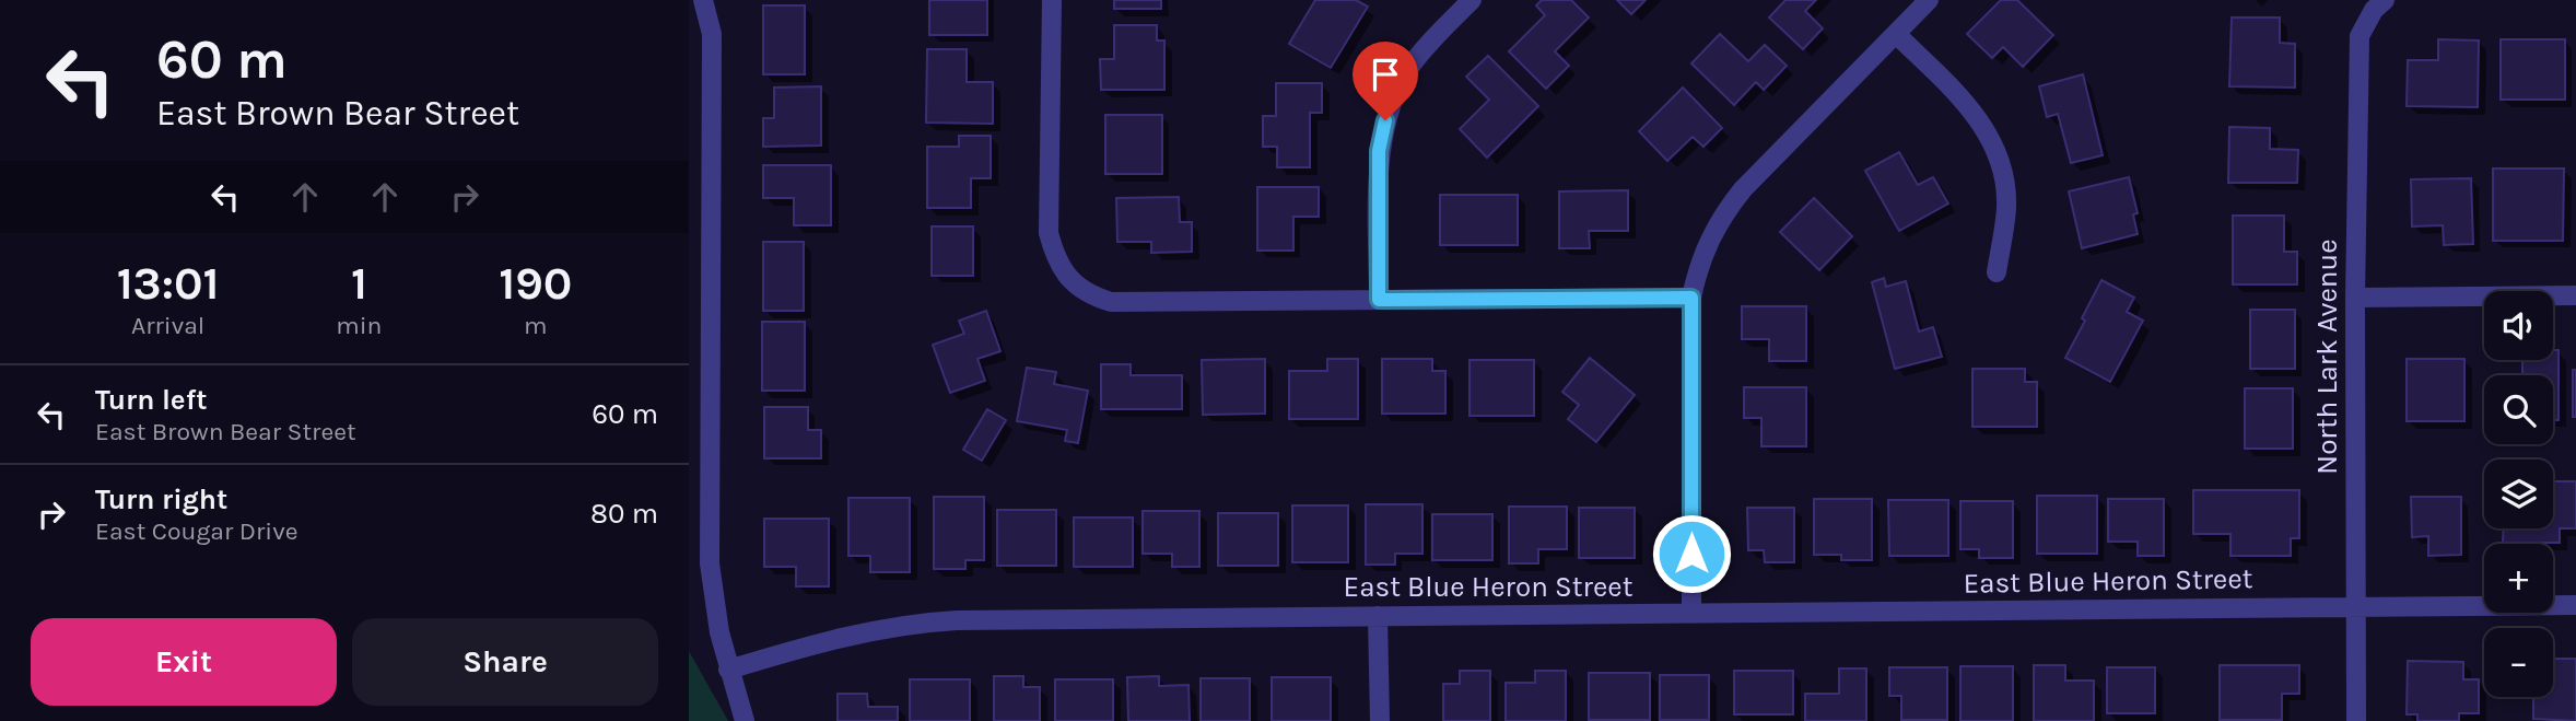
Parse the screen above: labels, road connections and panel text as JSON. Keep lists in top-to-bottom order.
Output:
{
  "streets": {
    "street": ["North Lark Avenue", "East Blue Heron Street"]
  },
  "crossings": [
    ["North Lark Avenue", "East Blue Heron Street"]
  ],
  "page": {
    "turn": ["60 m", "East Brown Bear Street"],
    "eta": [
      "13:01",
      "Arrival",
      "1",
      "min",
      "190",
      "m"
    ],
    "map_buttons": ["+", "−"],
    "list": [
      {
        "name": "Turn left",
        "note": "East Brown Bear Street",
        "value": "60 m"
      },
      {
        "name": "Turn right",
        "note": "East Cougar Drive",
        "value": "80 m"
      }
    ],
    "buttons": ["Exit", "Share"]
  }
}
